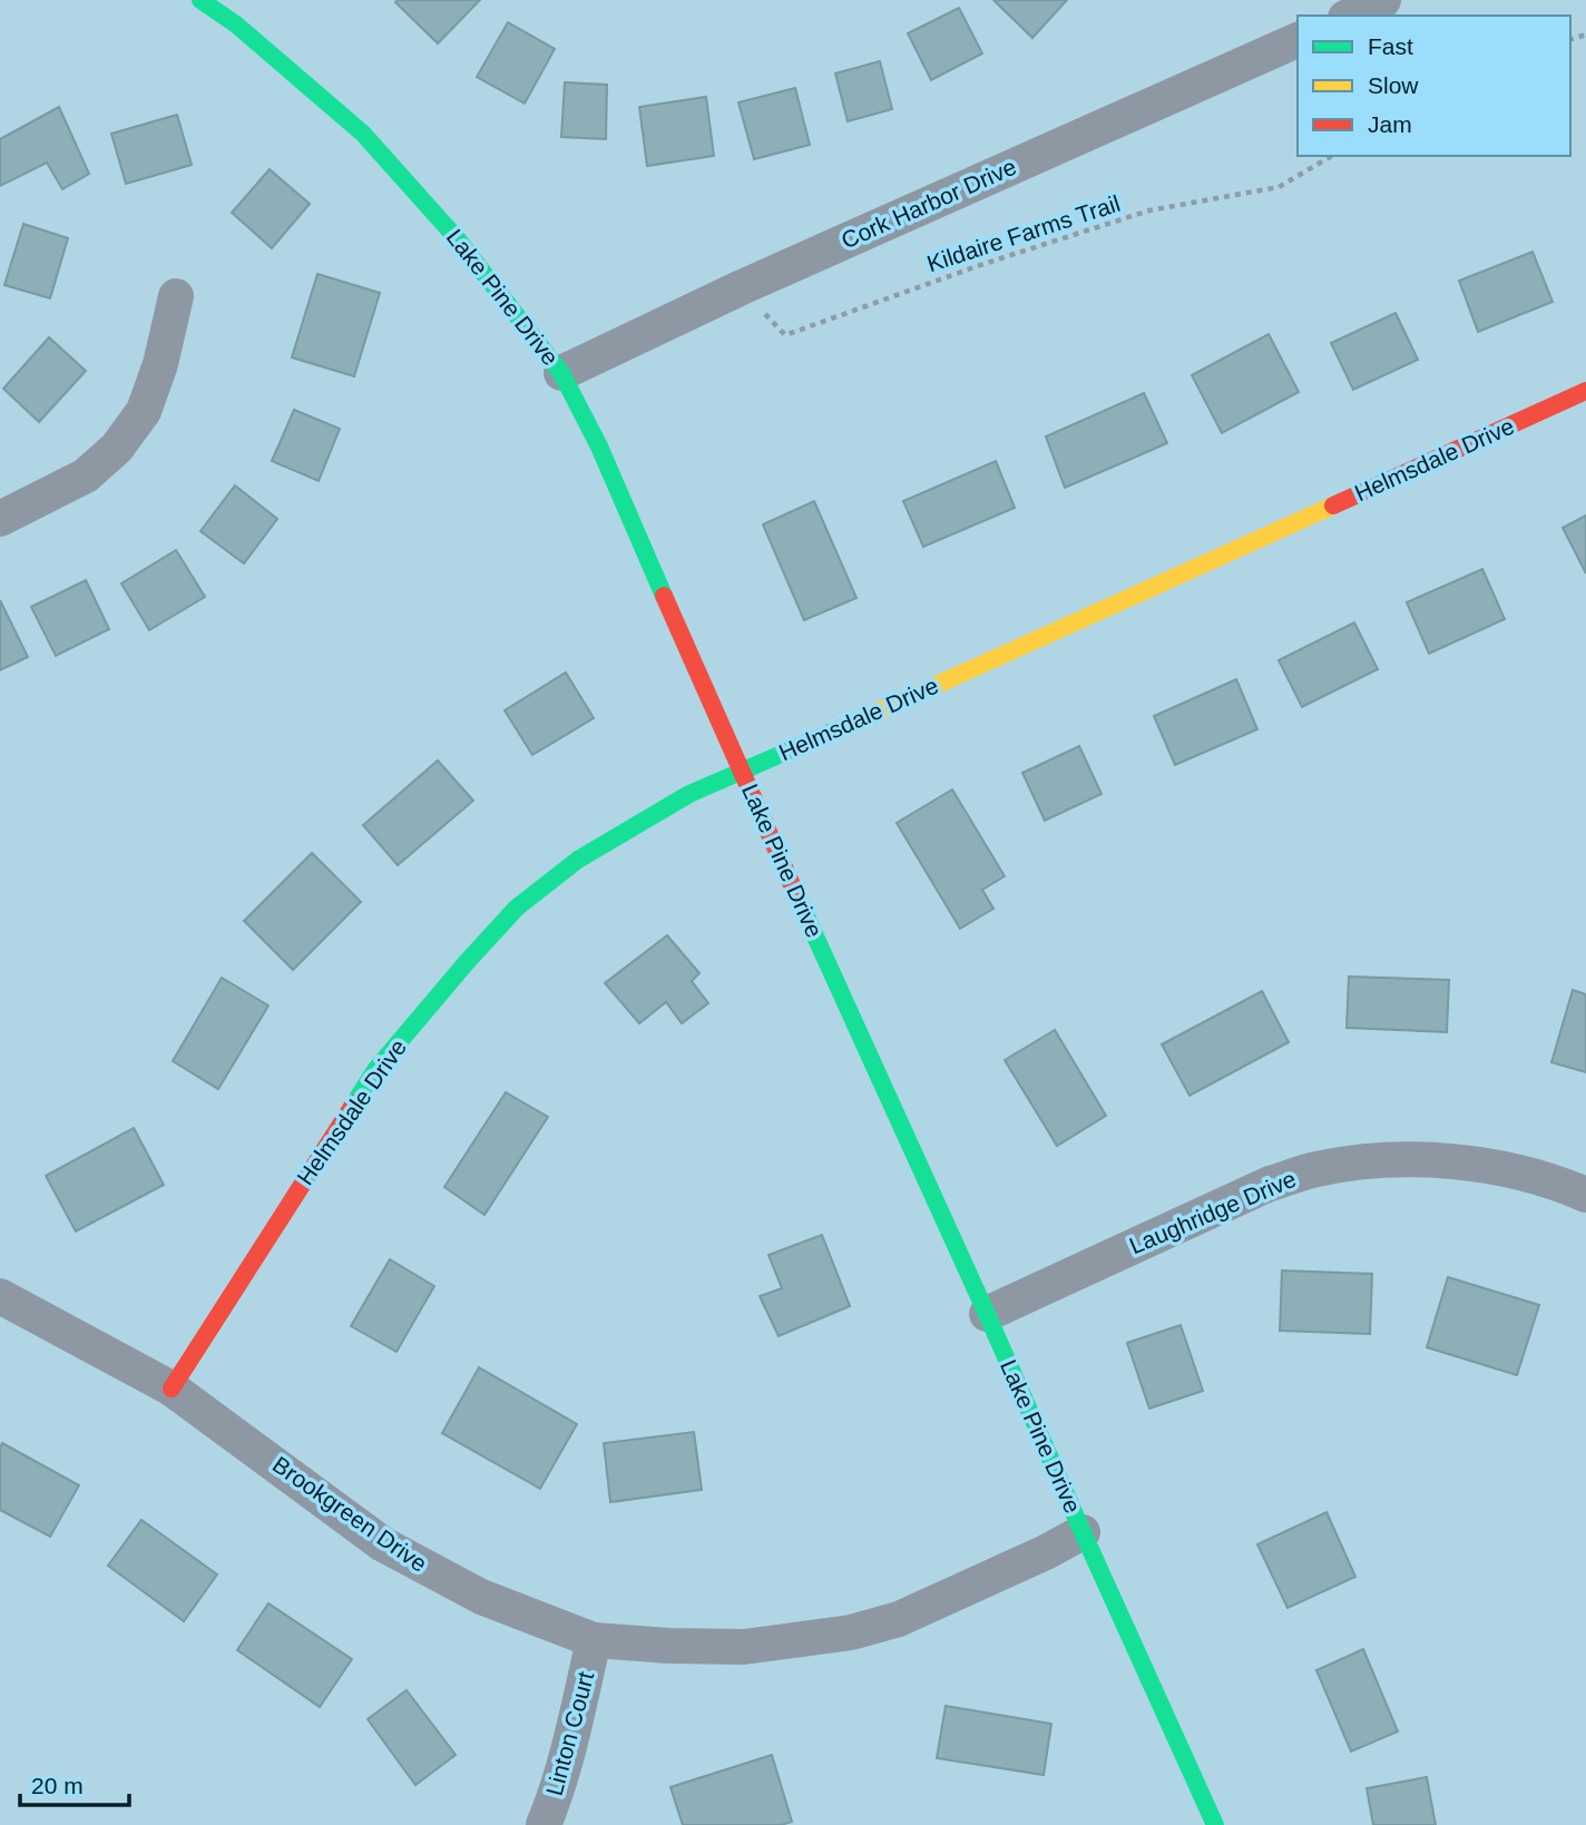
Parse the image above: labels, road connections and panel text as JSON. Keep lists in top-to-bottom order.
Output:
{
  "streets": {
    "street": [
      "Cork Harbor Drive",
      "Lake Pine Drive",
      "Helmsdale Drive",
      "Laughridge Drive",
      "Brookgreen Drive",
      "Linton Court"
    ],
    "path": ["Kildaire Farms Trail"]
  },
  "crossings": [
    ["Cork Harbor Drive", "Kildaire Farms Trail"],
    ["Cork Harbor Drive", "Lake Pine Drive"],
    ["Lake Pine Drive", "Helmsdale Drive"],
    ["Lake Pine Drive", "Laughridge Drive"],
    ["Lake Pine Drive", "Brookgreen Drive"],
    ["Helmsdale Drive", "Brookgreen Drive"],
    ["Brookgreen Drive", "Linton Court"]
  ],
  "legend": ["Fast", "Slow", "Jam"],
  "scale_bar": "20 m"
}
